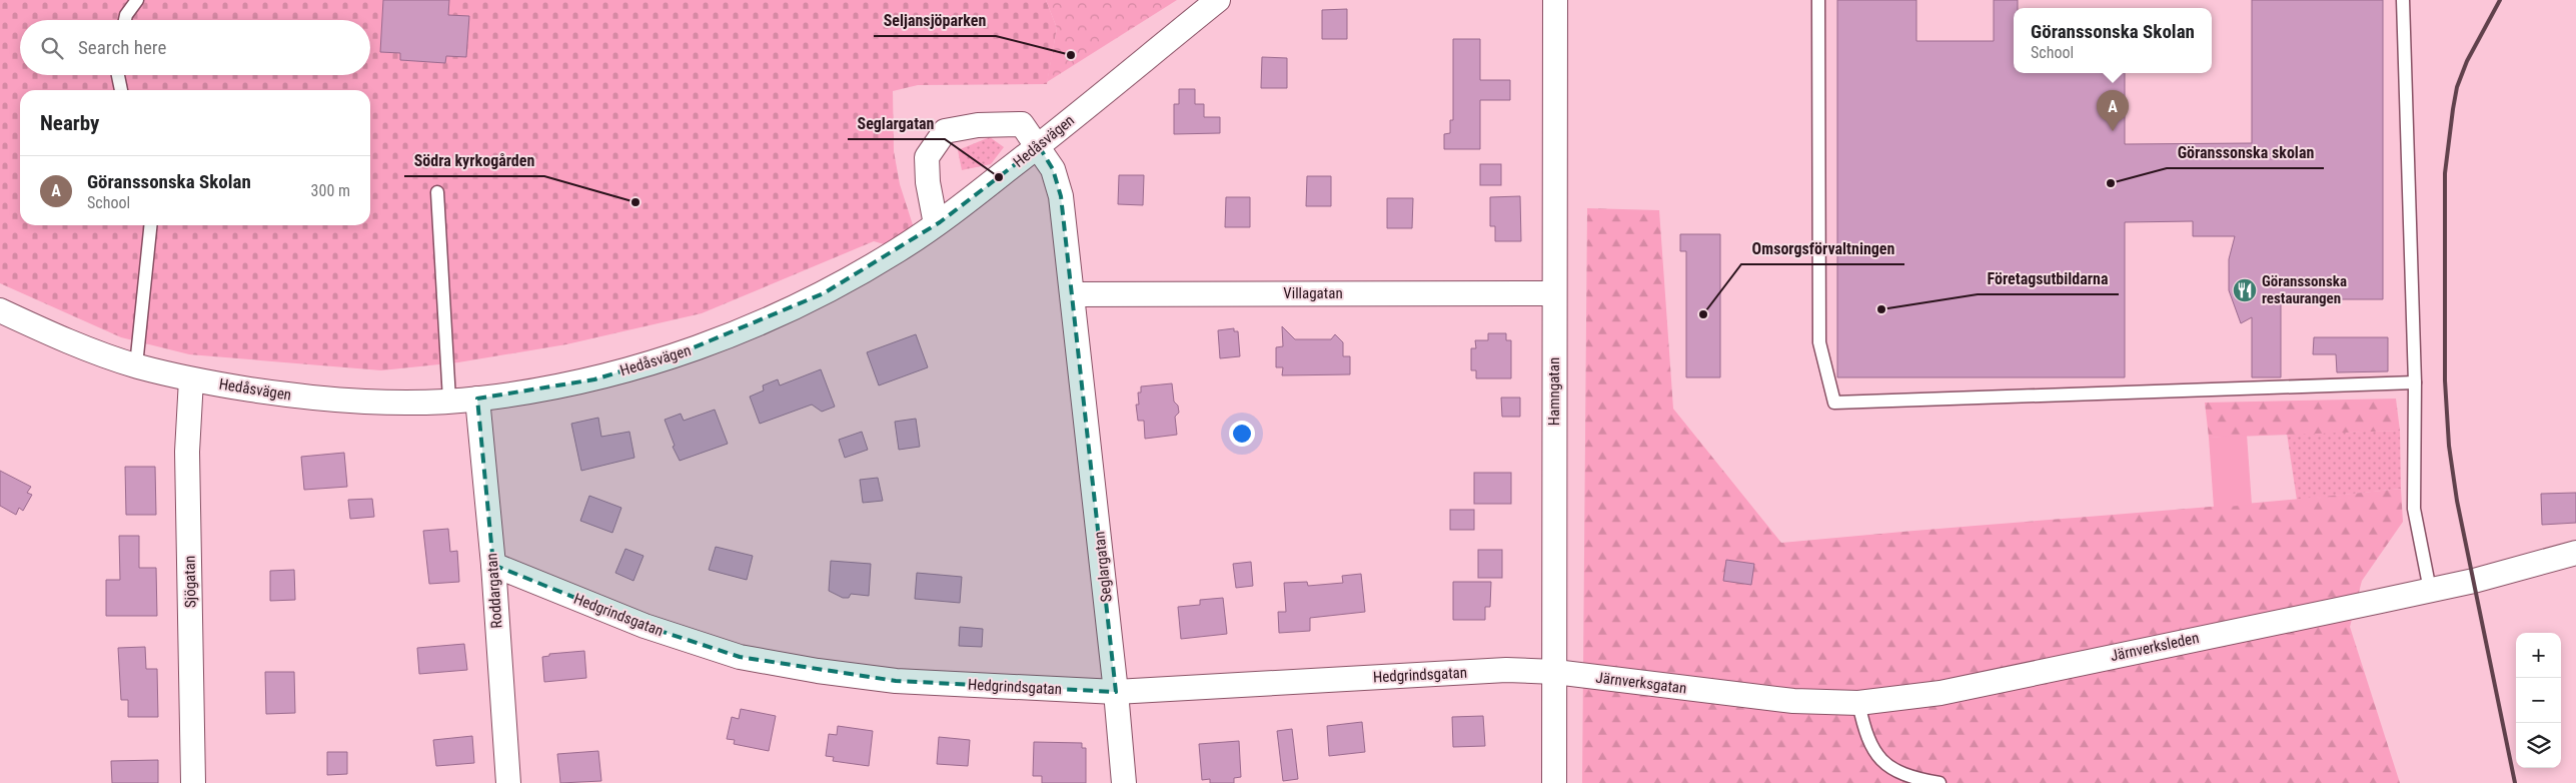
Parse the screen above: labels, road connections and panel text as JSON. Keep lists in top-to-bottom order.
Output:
{
  "streets": {
    "street": [
      "Hedåsvägen",
      "Villagatan",
      "Hamngatan",
      "Seglargatan",
      "Sjögatan",
      "Roddargatan",
      "Hedgrindsgatan",
      "Järnverksleden",
      "Järnverksgatan"
    ]
  },
  "crossings": [
    ["Hedåsvägen", "Seglargatan"],
    ["Hedåsvägen", "Sjögatan"],
    ["Hedåsvägen", "Roddargatan"],
    ["Villagatan", "Hamngatan"],
    ["Villagatan", "Seglargatan"],
    ["Hamngatan", "Hedgrindsgatan"],
    ["Hamngatan", "Järnverksgatan"],
    ["Seglargatan", "Hedgrindsgatan"],
    ["Roddargatan", "Hedgrindsgatan"],
    ["Hedgrindsgatan", "Järnverksgatan"],
    ["Järnverksleden", "Järnverksgatan"]
  ],
  "places": {
    "other": [
      "Seljansjöparken",
      "Seglargatan",
      "Göranssonska skolan",
      "Södra kyrkogården",
      "Företagsutbildarna",
      "Omsorgsförvaltningen"
    ],
    "restaurant": ["Göranssonska restaurangen"]
  },
  "page": {
    "popup": ["Göranssonska Skolan", "School"],
    "search": "Search here",
    "pins": "A",
    "heading": "Nearby",
    "list": [
      {
        "mark": "A",
        "name": "Göranssonska Skolan",
        "note": "School",
        "value": "300 m"
      }
    ],
    "map_buttons": ["+", "−"]
  }
}
